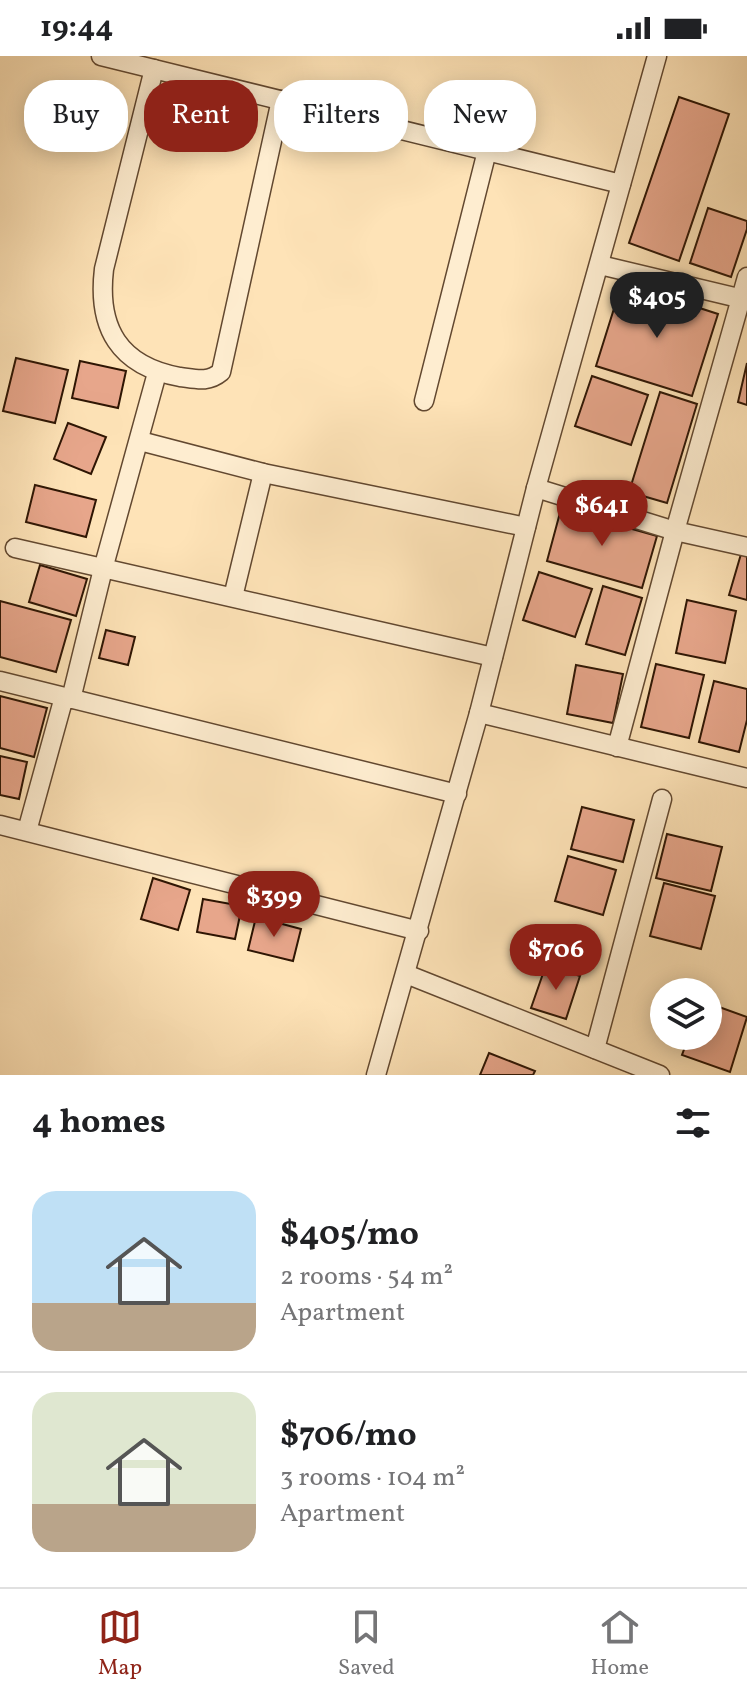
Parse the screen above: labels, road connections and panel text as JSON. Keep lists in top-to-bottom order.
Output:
{
  "page": {
    "status": "19:44",
    "chip": [
      "Buy",
      "Rent",
      "Filters",
      "New"
    ],
    "price": [
      "$405",
      "$641",
      "$399",
      "$706"
    ],
    "heading": "4 homes",
    "list": [
      {
        "name": "$405/mo",
        "note": "2 rooms · 54 m² · Apartment"
      },
      {
        "name": "$706/mo",
        "note": "3 rooms · 104 m² · Apartment"
      }
    ],
    "tabs": ["Map", "Saved", "Home"]
  }
}
